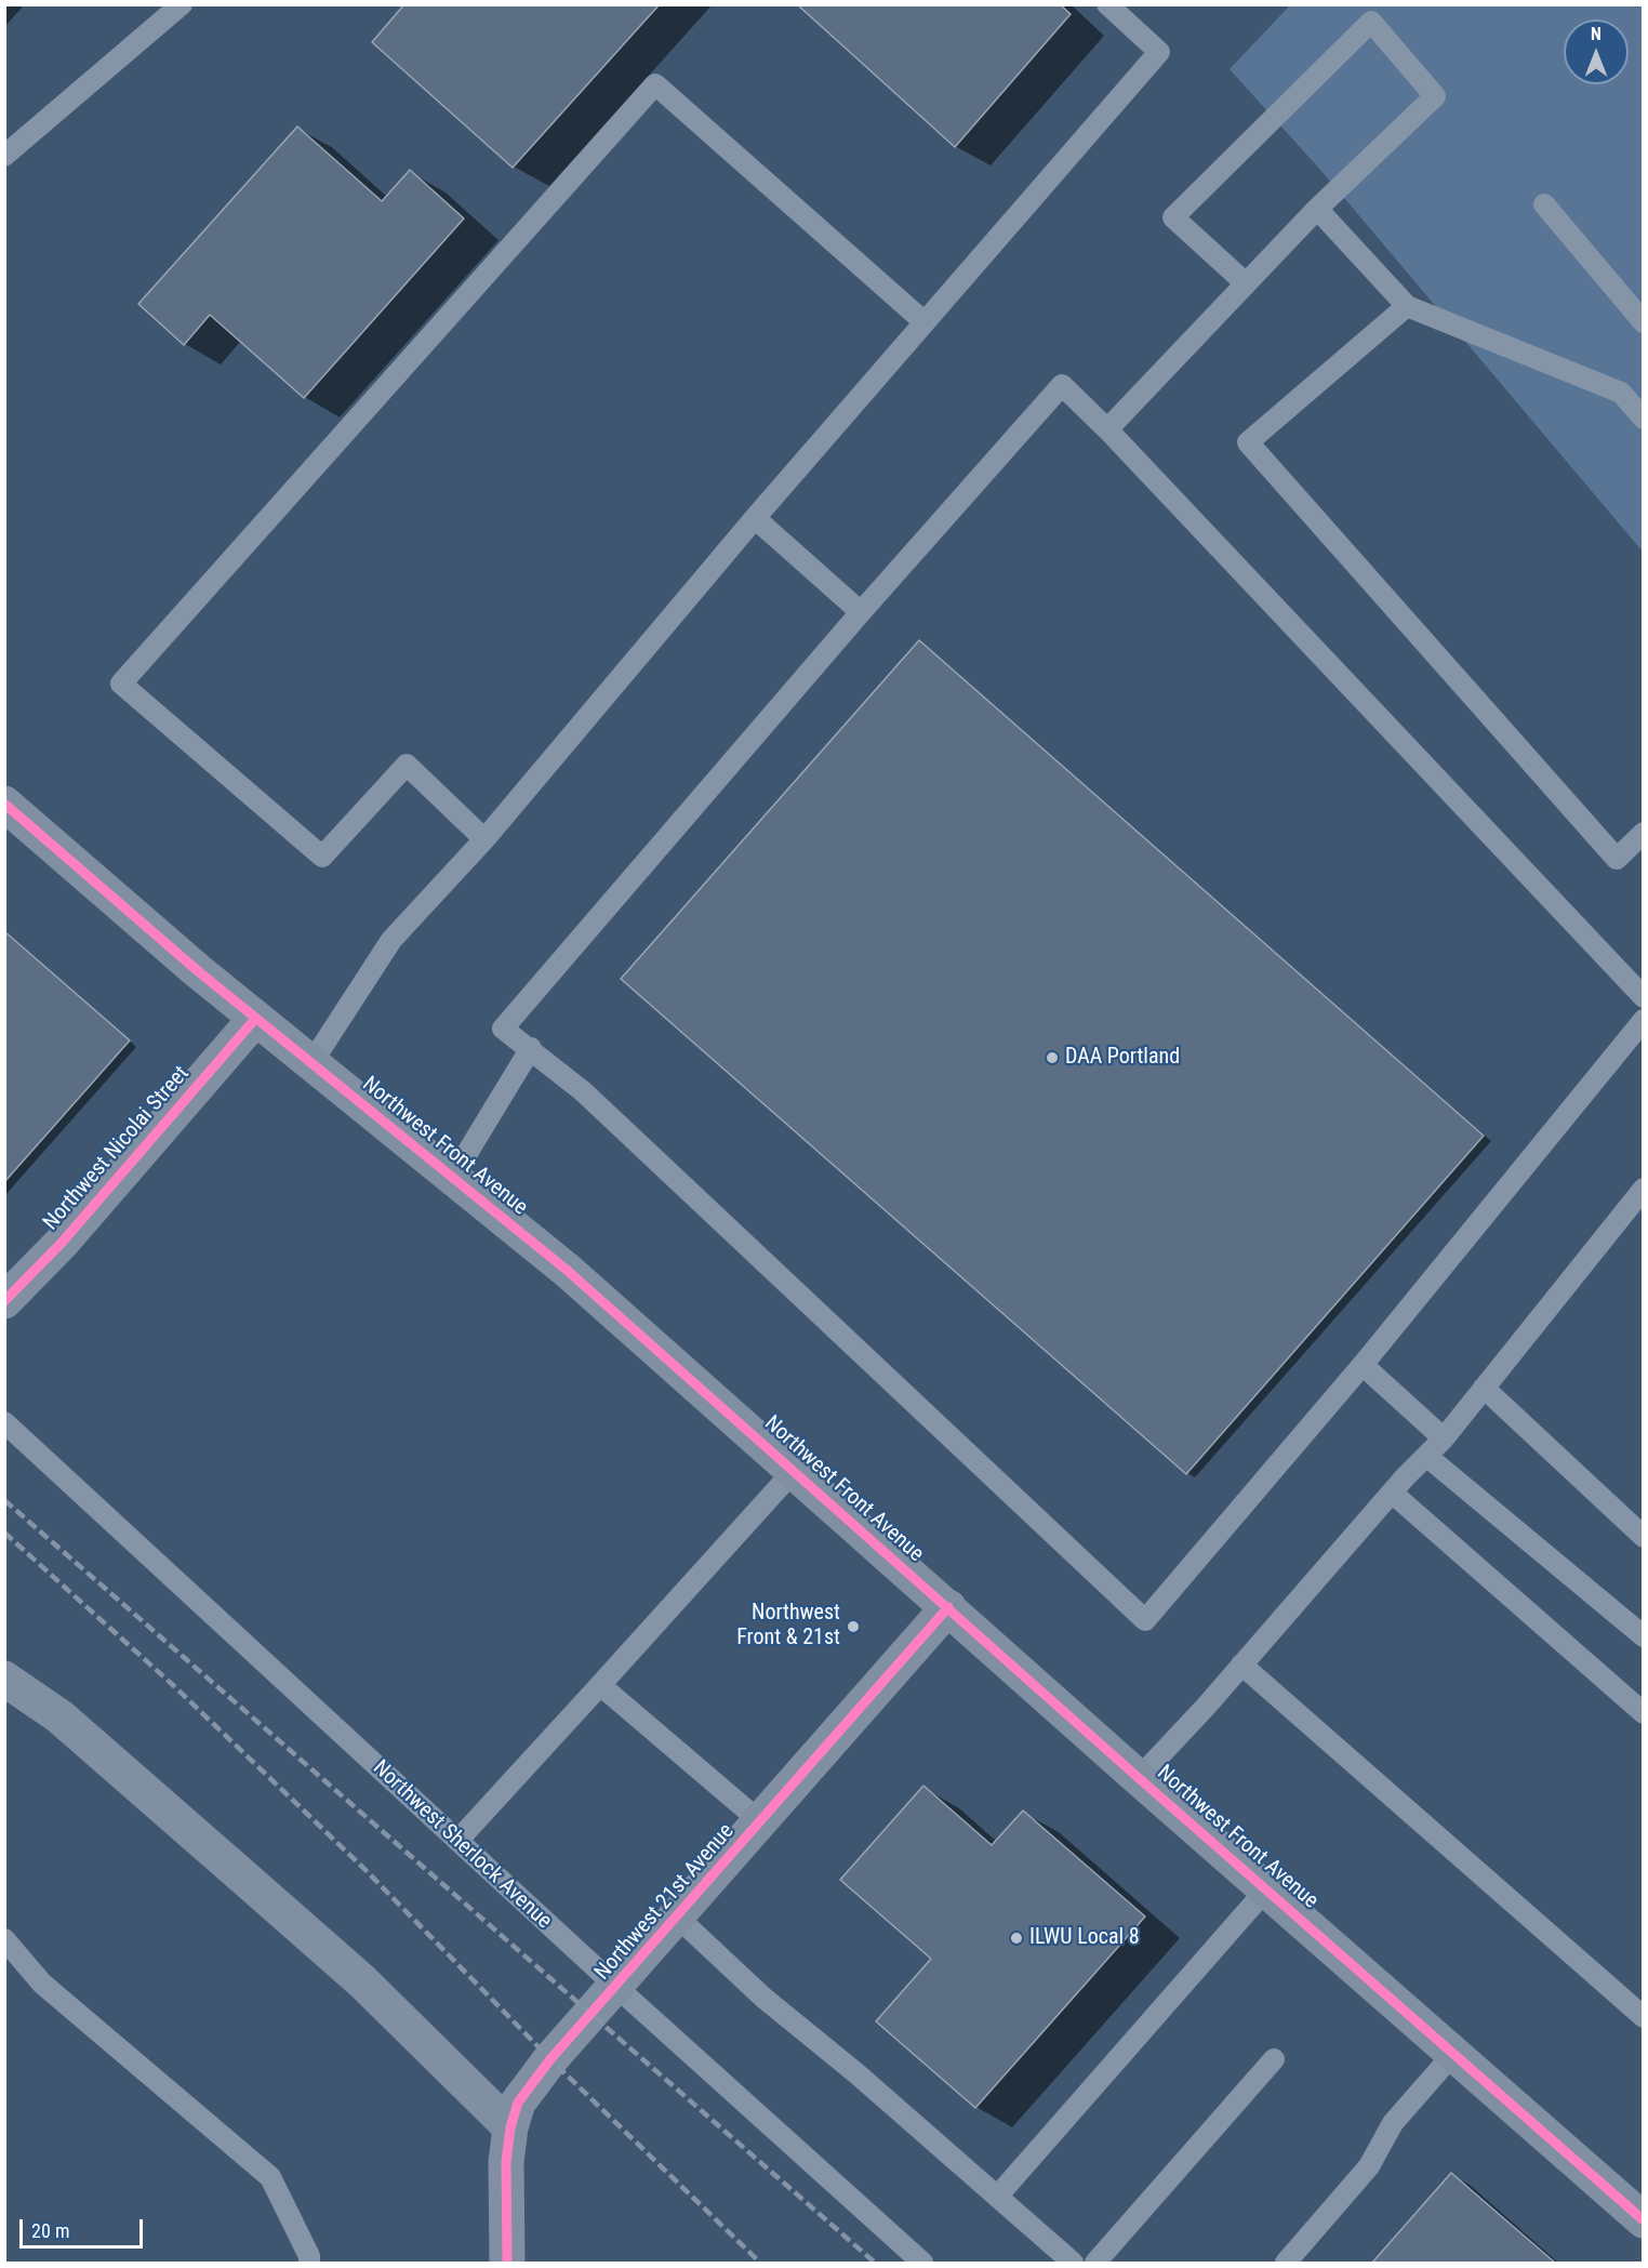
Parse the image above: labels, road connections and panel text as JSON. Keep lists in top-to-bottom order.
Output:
{
  "streets": {
    "main road": ["Northwest Front Avenue", "Northwest Nicolai Street", "Northwest 21st Avenue"],
    "lane": ["Northwest Sherlock Avenue"]
  },
  "crossings": [
    ["Northwest Front Avenue", "Northwest Nicolai Street"],
    ["Northwest Front Avenue", "Northwest 21st Avenue"],
    ["Northwest Sherlock Avenue", "Northwest 21st Avenue"]
  ],
  "places": ["DAA Portland", "Northwest Front & 21st", "ILWU Local 8"],
  "scale_bar": "20 m",
  "north": "top"
}
